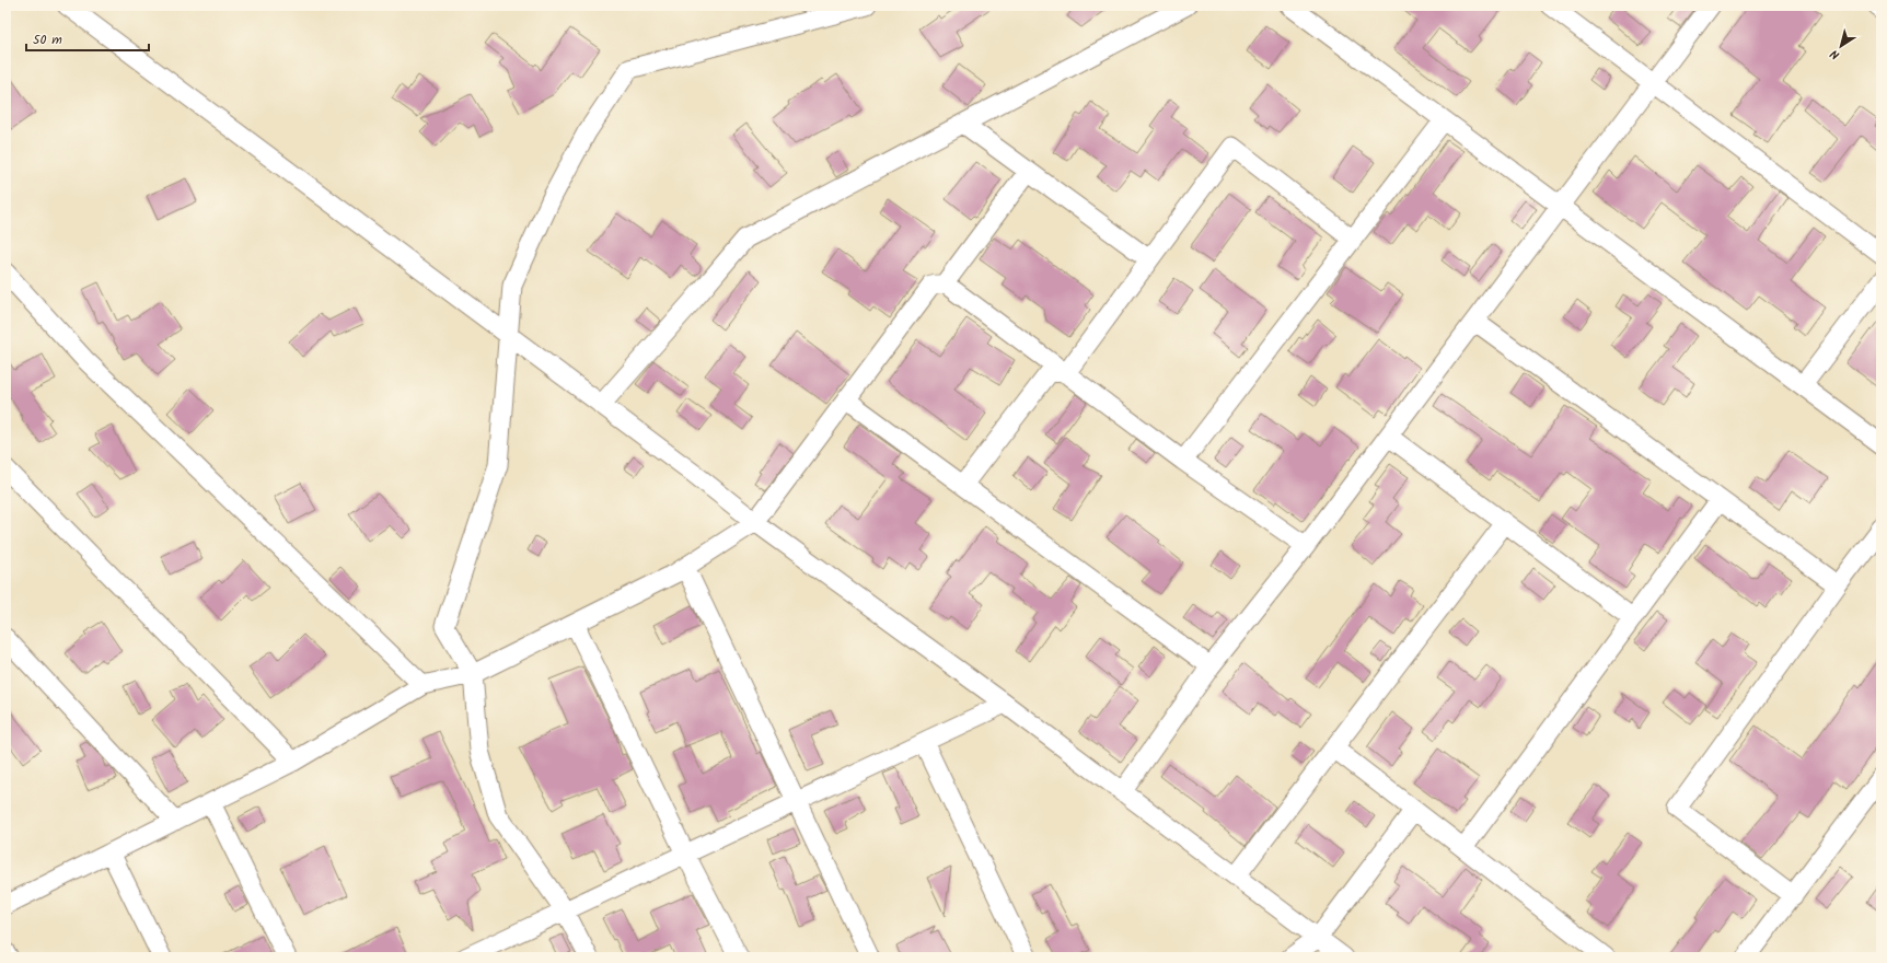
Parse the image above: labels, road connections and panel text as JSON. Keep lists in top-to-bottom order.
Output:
{
  "scale_bar": "50 m",
  "north": "bottom left"
}
